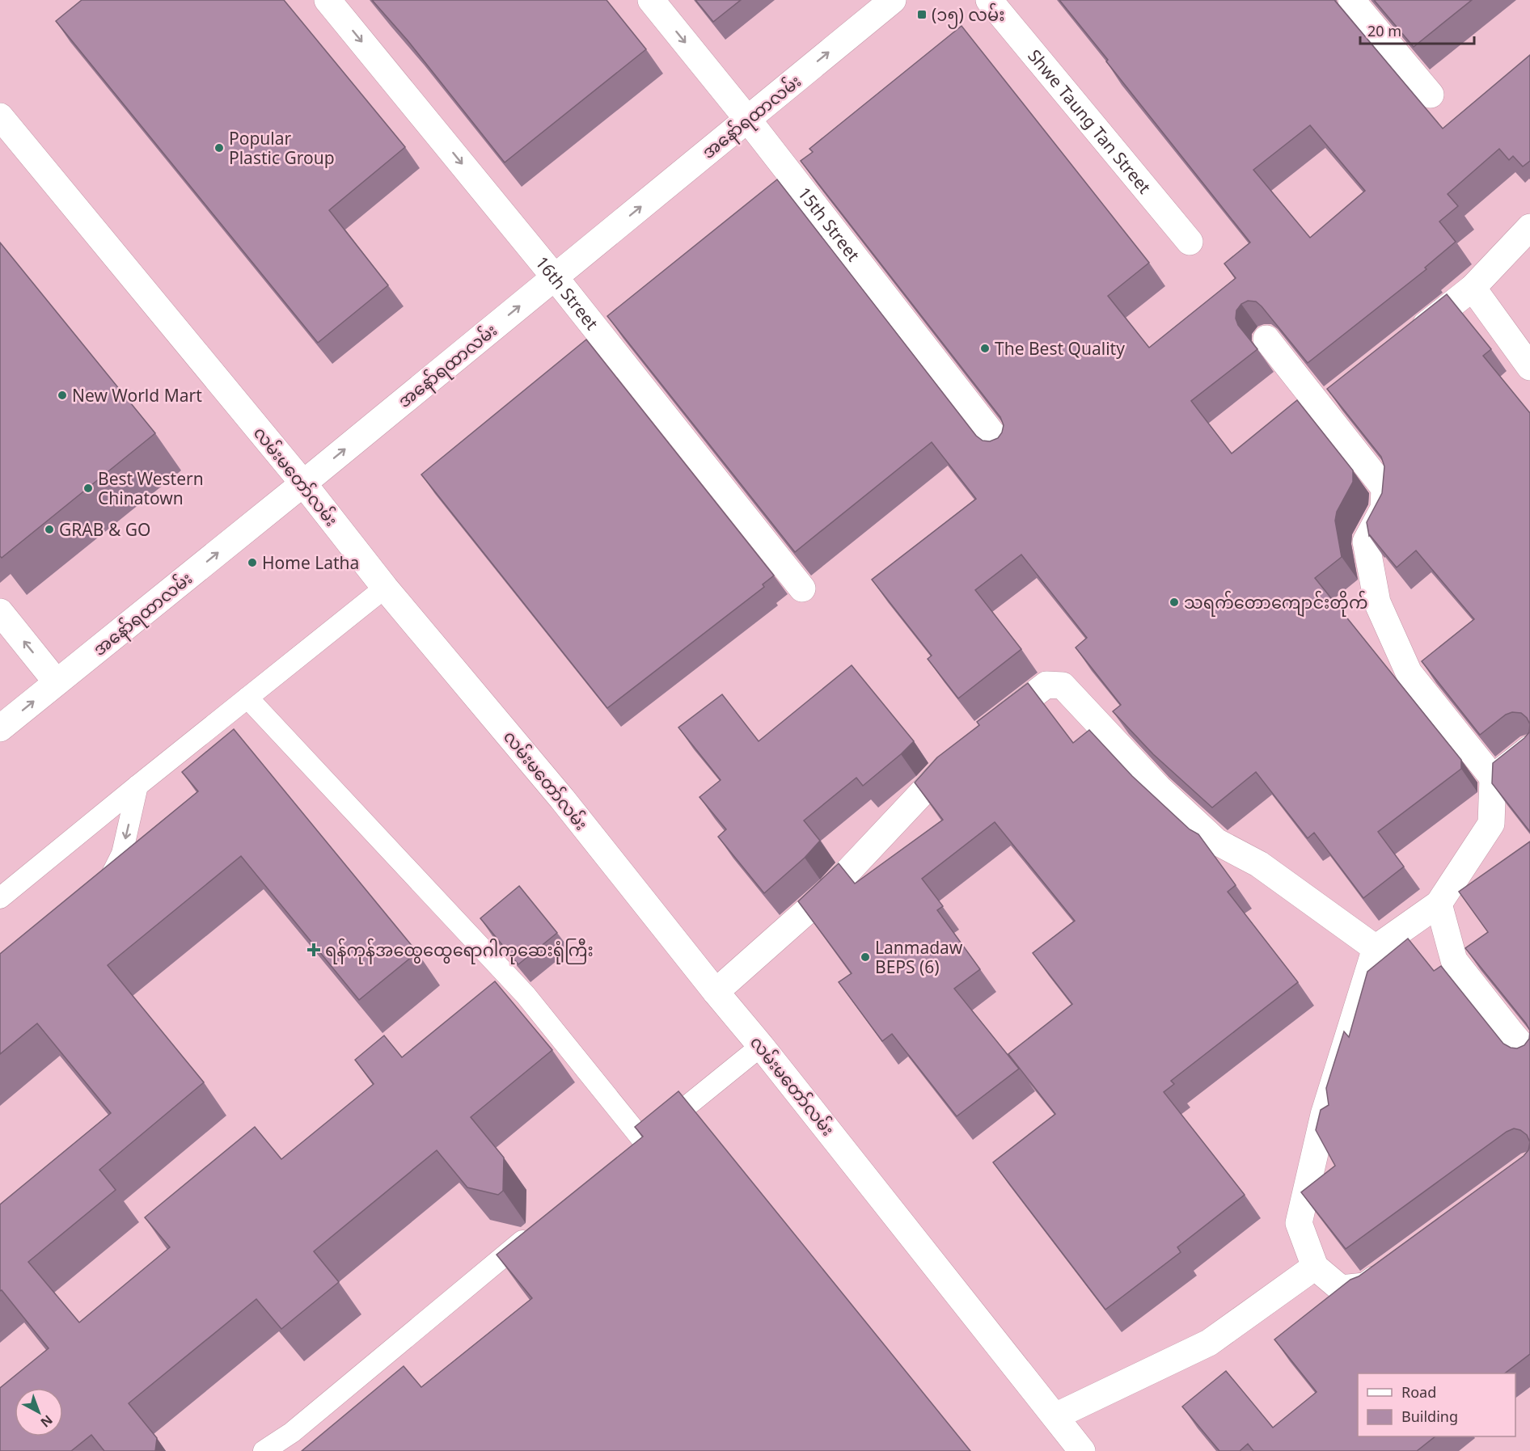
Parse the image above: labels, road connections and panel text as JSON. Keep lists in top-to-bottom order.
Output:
{
  "streets": {
    "street": [
      "အနော်ရထာလမ်း",
      "Shwe Taung Tan Street",
      "15th Street",
      "16th Street",
      "လမ်းမတော်လမ်း"
    ]
  },
  "crossings": [
    ["အနော်ရထာလမ်း", "15th Street"],
    ["အနော်ရထာလမ်း", "16th Street"],
    ["အနော်ရထာလမ်း", "လမ်းမတော်လမ်း"]
  ],
  "one_way": ["အနော်ရထာလမ်း", "16th Street"],
  "places": {
    "transit": ["(၁၅) လမ်း"],
    "other": [
      "Popular Plastic Group",
      "The Best Quality",
      "New World Mart",
      "Best Western Chinatown",
      "GRAB & GO",
      "Home Latha",
      "သရက်တောကျောင်းတိုက်",
      "Lanmadaw BEPS (6)"
    ],
    "health": ["ရန်ကုန်အထွေထွေရောဂါကုဆေးရုံကြီး"]
  },
  "legend": ["Road", "Building"],
  "scale_bar": "20 m",
  "north": "bottom right"
}
